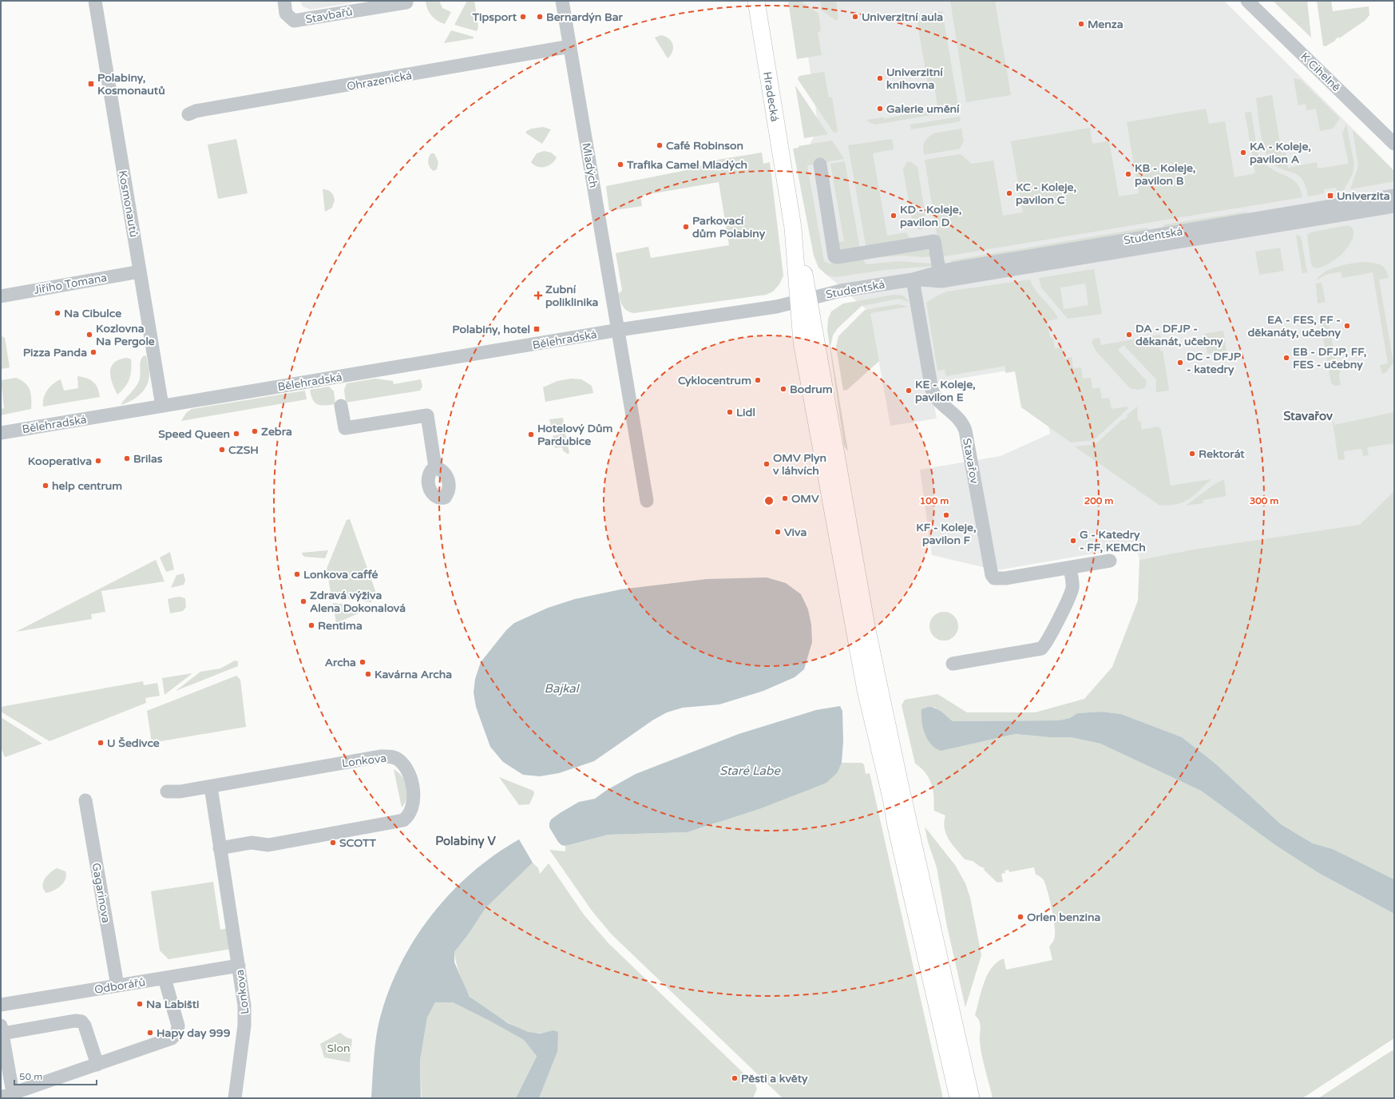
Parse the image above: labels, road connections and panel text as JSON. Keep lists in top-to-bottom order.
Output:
{
  "streets": {
    "main road": ["Hradecká"],
    "street": [
      "Stavbařů",
      "K Cihelně",
      "Ohrazenická",
      "Mladých",
      "Kosmonautů",
      "Studentská",
      "Jiřího Tomana",
      "Bělehradská",
      "Stavařov",
      "Lonkova",
      "Gagarinova",
      "Odborářů"
    ]
  },
  "crossings": [
    ["Ohrazenická", "Mladých"],
    ["Hradecká", "Studentská"],
    ["Hradecká", "Bělehradská"],
    ["Mladých", "Bělehradská"],
    ["Kosmonautů", "Jiřího Tomana"],
    ["Kosmonautů", "Bělehradská"],
    ["Studentská", "Bělehradská"],
    ["Studentská", "Stavařov"],
    ["Lonkova", "Odborářů"],
    ["Gagarinova", "Odborářů"]
  ],
  "districts": ["Stavařov", "Polabiny V"],
  "water": ["Bajkal", "Staré Labe"],
  "parks": ["Slon"],
  "places": {
    "other": [
      "Tipsport",
      "Bernardýn Bar",
      "Univerzitní aula",
      "Menza",
      "Univerzitní knihovna",
      "Galerie umění",
      "Café Robinson",
      "KA - Koleje, pavilon A",
      "Trafika Camel Mladých",
      "KB - Koleje, pavilon B",
      "KC - Koleje, pavilon C",
      "KD - Koleje, pavilon D",
      "Parkovací dům Polabiny",
      "Na Cibulce",
      "EA - FES, FF - děkanáty, učebny",
      "Kozlovna Na Pergole",
      "DA - DFJP - děkanát, učebny",
      "Pizza Panda",
      "EB - DFJP, FF, FES - učebny",
      "DC - DFJP - katedry",
      "Cyklocentrum",
      "Bodrum",
      "KE - Koleje, pavilon E",
      "Lidl",
      "Zebra",
      "Speed Queen",
      "Hotelový Dům Pardubice",
      "CZSH",
      "Rektorát",
      "Brilas",
      "Kooperativa",
      "OMV Plyn v láhvích",
      "help centrum",
      "OMV",
      "KF - Koleje, pavilon F",
      "Viva",
      "G - Katedry - FF, KEMCh",
      "Lonkova caffé",
      "Zdravá výživa Alena Dokonalová",
      "Rentima",
      "Archa",
      "Kavárna Archa",
      "U Šedivce",
      "SCOTT",
      "Orlen benzina",
      "Na Labišti",
      "Hapy day 999",
      "Pěsti a květy"
    ],
    "transit": ["Polabiny, Kosmonautů", "Univerzita", "Polabiny, hotel"],
    "health": ["Zubní poliklinika"]
  },
  "scale_bar": "50 m",
  "rings": ["100 m", "200 m", "300 m"]
}
